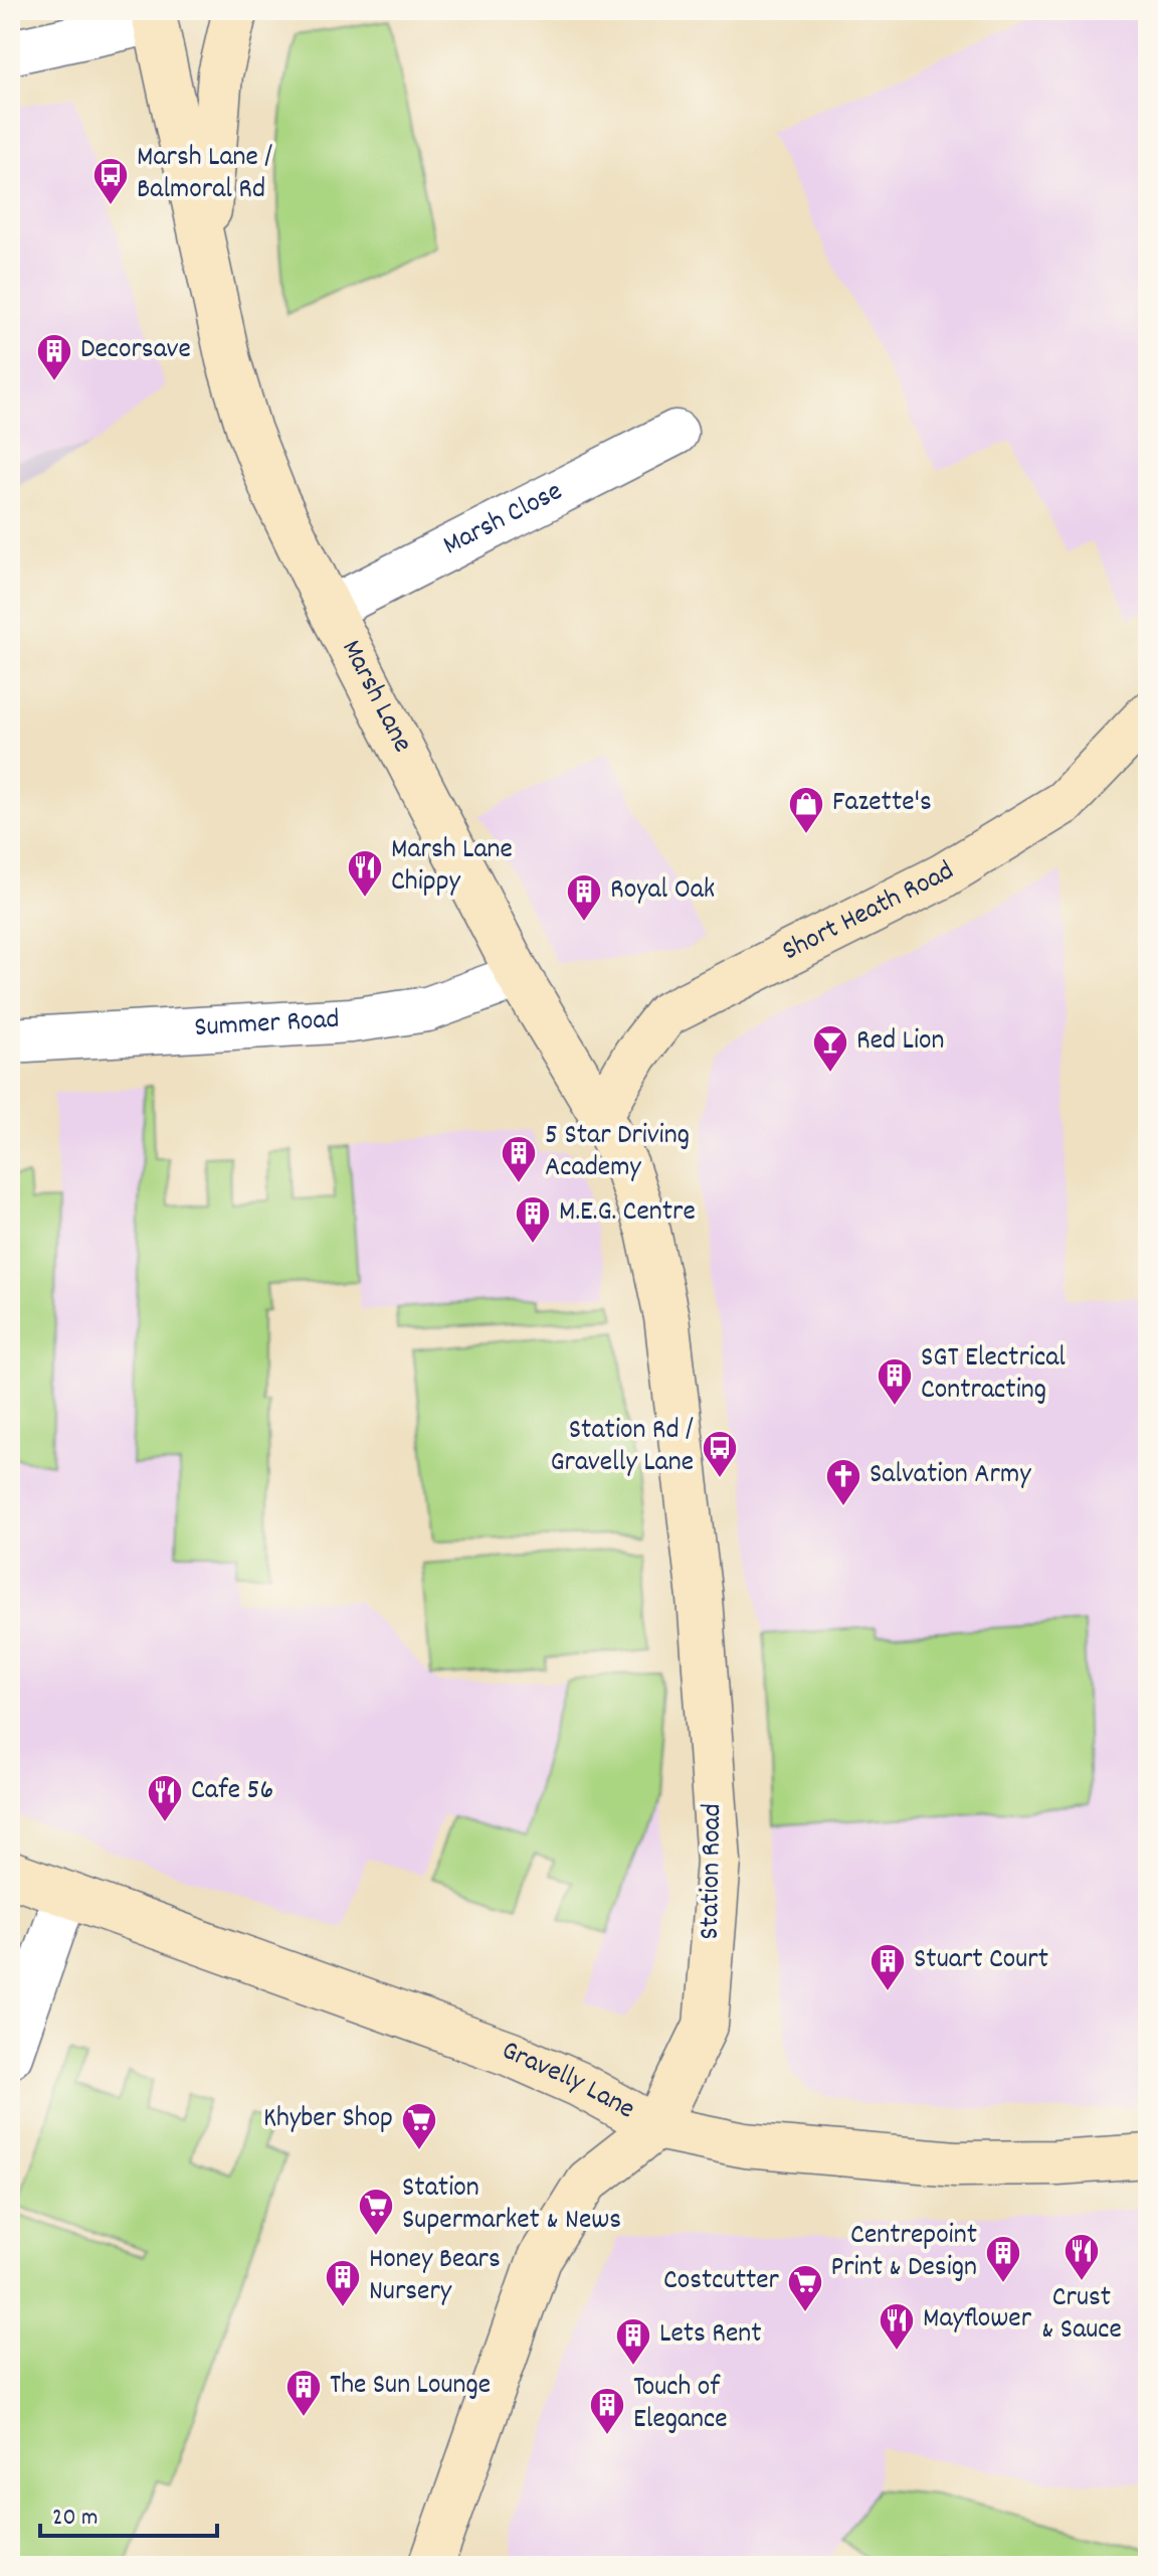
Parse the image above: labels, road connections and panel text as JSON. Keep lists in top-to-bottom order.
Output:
{
  "streets": {
    "main road": [
      "Marsh Lane",
      "Short Heath Road",
      "Station Road",
      "Gravelly Lane"
    ],
    "street": ["Marsh Close", "Summer Road"]
  },
  "crossings": [
    ["Marsh Close", "Marsh Lane"],
    ["Marsh Lane", "Short Heath Road"],
    ["Marsh Lane", "Summer Road"],
    ["Marsh Lane", "Station Road"],
    ["Short Heath Road", "Station Road"],
    ["Station Road", "Gravelly Lane"]
  ],
  "places": {
    "bus stop": ["Marsh Lane / Balmoral Rd", "Station Rd / Gravelly Lane"],
    "building": [
      "Decorsave",
      "Royal Oak",
      "5 Star Driving Academy",
      "M.E.G. Centre",
      "SGT Electrical Contracting",
      "Stuart Court",
      "Centrepoint Print & Design",
      "Honey Bears Nursery",
      "Lets Rent",
      "The Sun Lounge",
      "Touch of Elegance"
    ],
    "shop": ["Fazette's"],
    "restaurant": [
      "Marsh Lane Chippy",
      "Cafe 56",
      "Crust & Sauce",
      "Mayflower"
    ],
    "bar": ["Red Lion"],
    "church": ["Salvation Army"],
    "supermarket": ["Khyber Shop", "Station Supermarket & News", "Costcutter"]
  },
  "scale_bar": "20 m"
}
